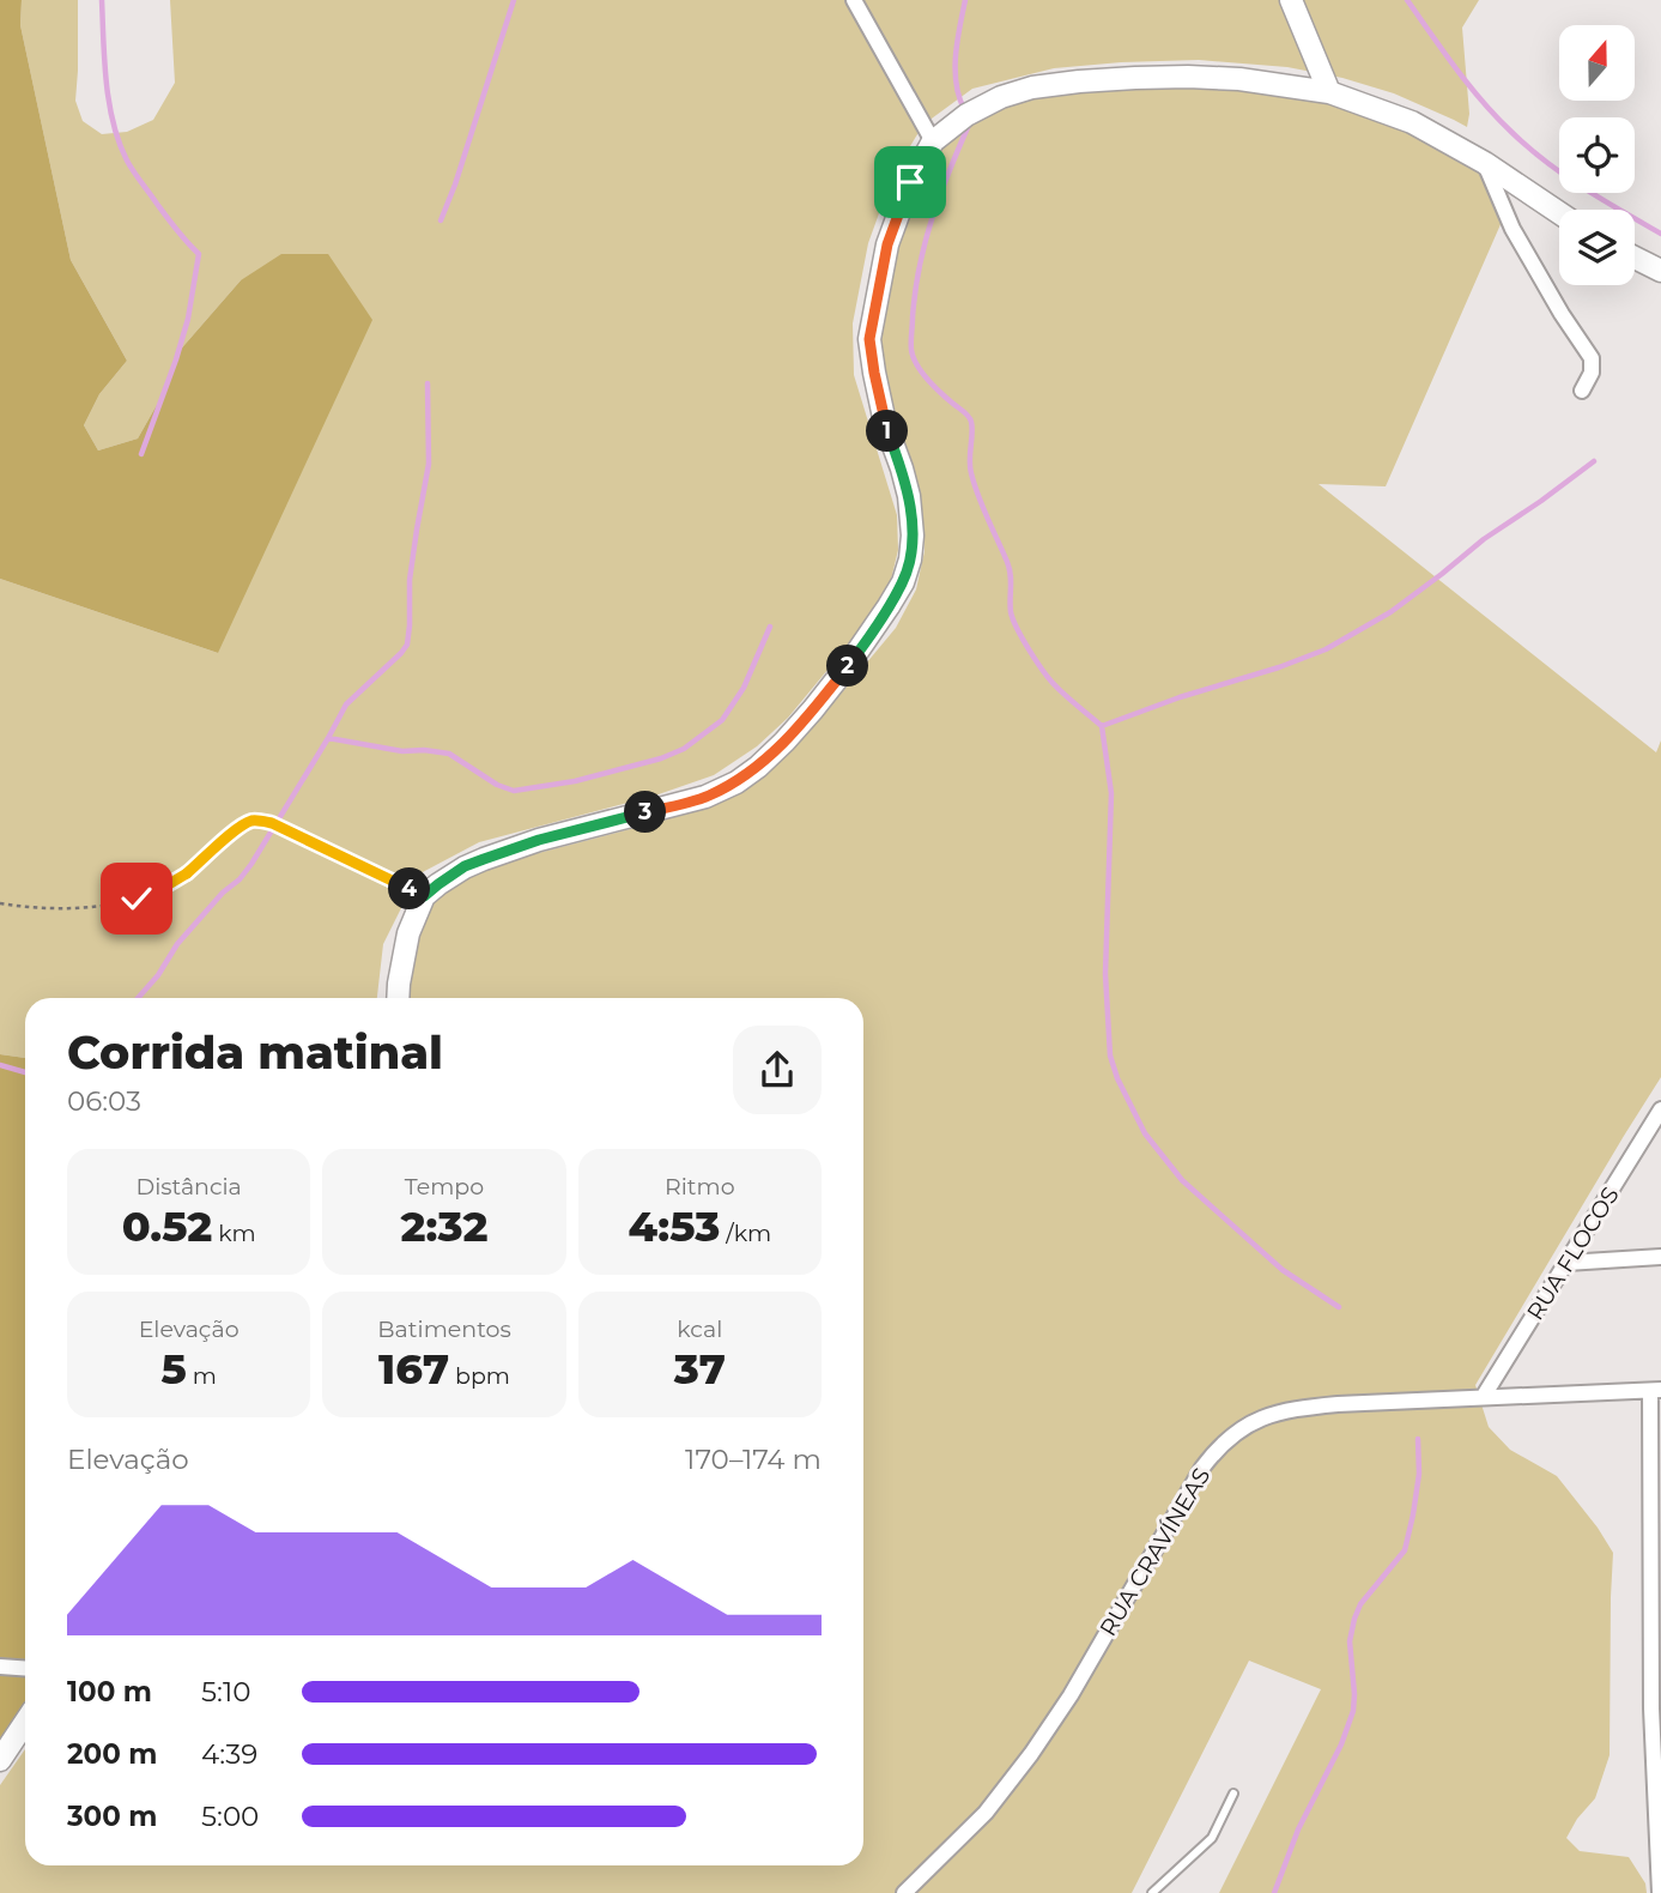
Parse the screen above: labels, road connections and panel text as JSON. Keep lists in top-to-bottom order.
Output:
{
  "streets": {
    "street": ["RUA FLOCOS", "RUA CRAVÍNEAS"]
  },
  "crossings": [
    ["RUA FLOCOS", "RUA CRAVÍNEAS"]
  ],
  "north": "top",
  "page": {
    "pins": [
      "1",
      "2",
      "3",
      "4"
    ],
    "heading": ["Corrida matinal", "06:03"],
    "stats": [
      ["Distância", "0.52 km"],
      ["Tempo", "2:32"],
      ["Ritmo", "4:53 /km"],
      ["Elevação", "5 m"],
      ["Batimentos", "167 bpm"],
      ["kcal", "37"]
    ],
    "chart": ["Elevação", "170–174 m"],
    "list": [
      {
        "name": "100 m",
        "note": "5:10"
      },
      {
        "name": "200 m",
        "note": "4:39"
      },
      {
        "name": "300 m",
        "note": "5:00"
      }
    ]
  }
}
